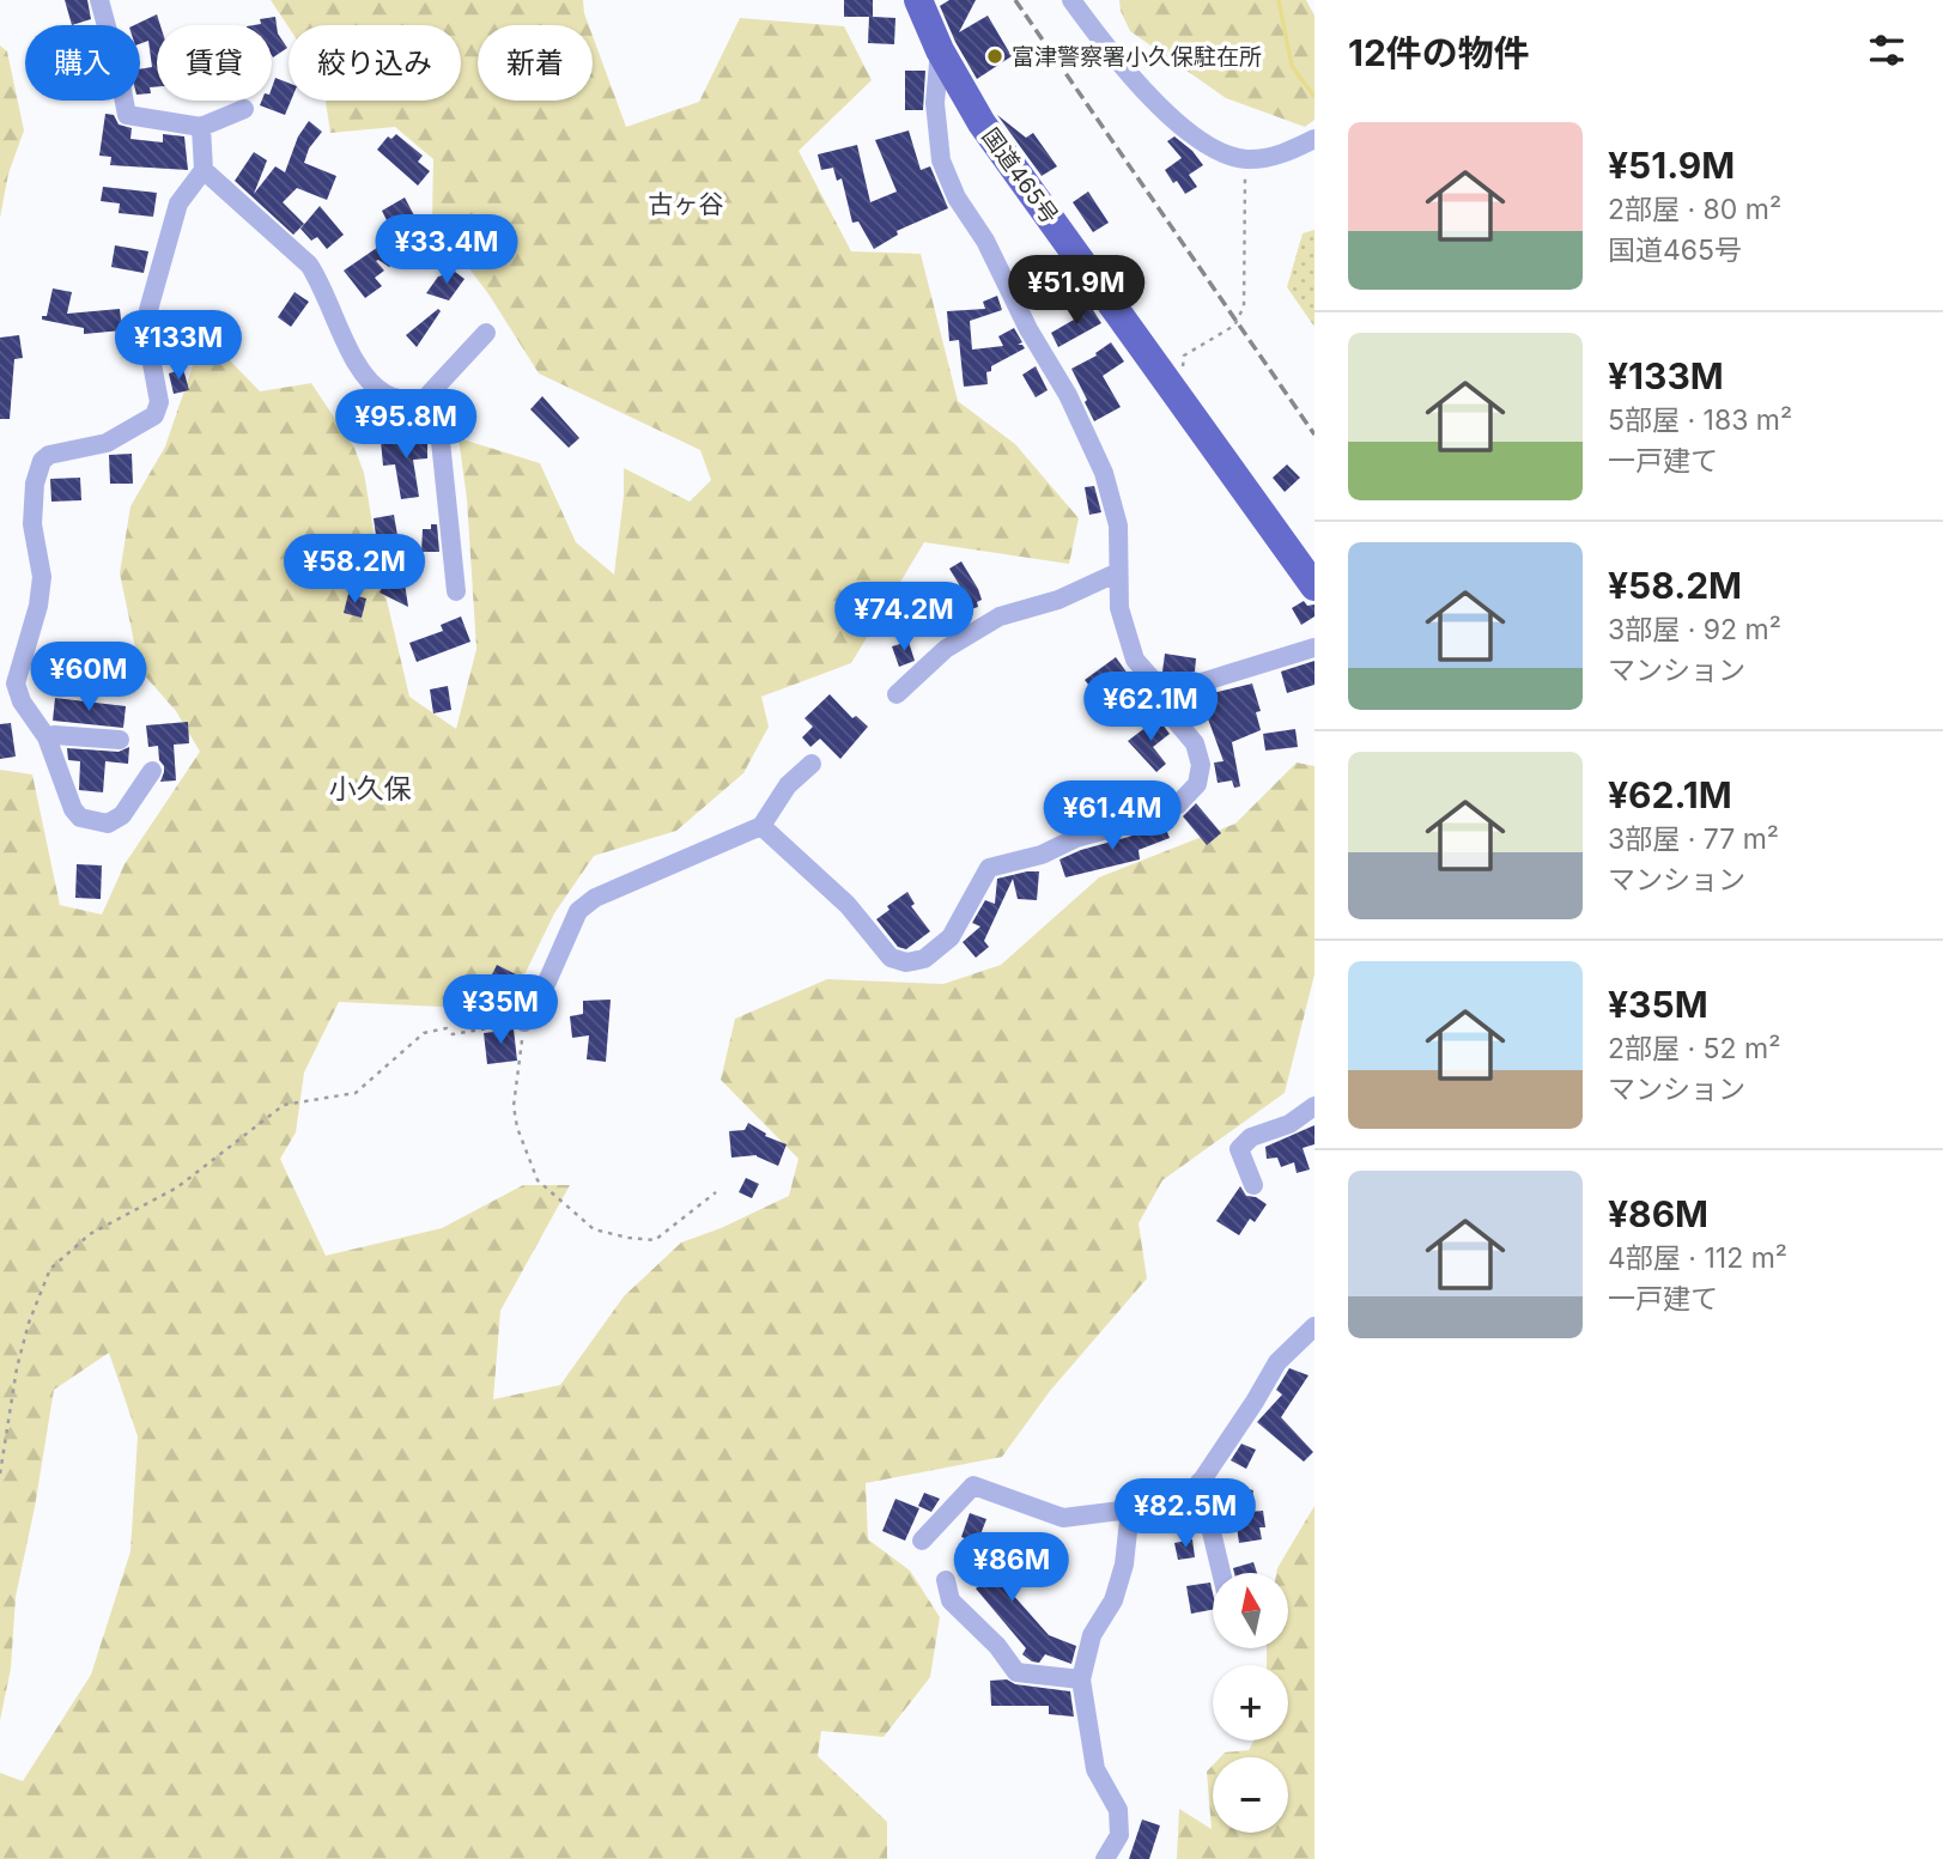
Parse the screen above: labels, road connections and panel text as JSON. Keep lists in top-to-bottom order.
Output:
{
  "streets": {
    "highway": ["国道465号"]
  },
  "districts": ["古ヶ谷", "小久保"],
  "places": ["富津警察署小久保駐在所"],
  "north": "top",
  "page": {
    "heading": "12件の物件",
    "chip": [
      "購入",
      "賃貸",
      "絞り込み",
      "新着"
    ],
    "list": [
      {
        "name": "¥51.9M",
        "note": "2部屋 · 80 m² · 国道465号"
      },
      {
        "name": "¥133M",
        "note": "5部屋 · 183 m² · 一戸建て"
      },
      {
        "name": "¥58.2M",
        "note": "3部屋 · 92 m² · マンション"
      },
      {
        "name": "¥62.1M",
        "note": "3部屋 · 77 m² · マンション"
      },
      {
        "name": "¥35M",
        "note": "2部屋 · 52 m² · マンション"
      },
      {
        "name": "¥86M",
        "note": "4部屋 · 112 m² · 一戸建て"
      }
    ],
    "price": [
      "¥33.4M",
      "¥51.9M",
      "¥133M",
      "¥95.8M",
      "¥58.2M",
      "¥74.2M",
      "¥60M",
      "¥62.1M",
      "¥61.4M",
      "¥35M",
      "¥82.5M",
      "¥86M"
    ],
    "map_buttons": ["+", "−"]
  }
}
